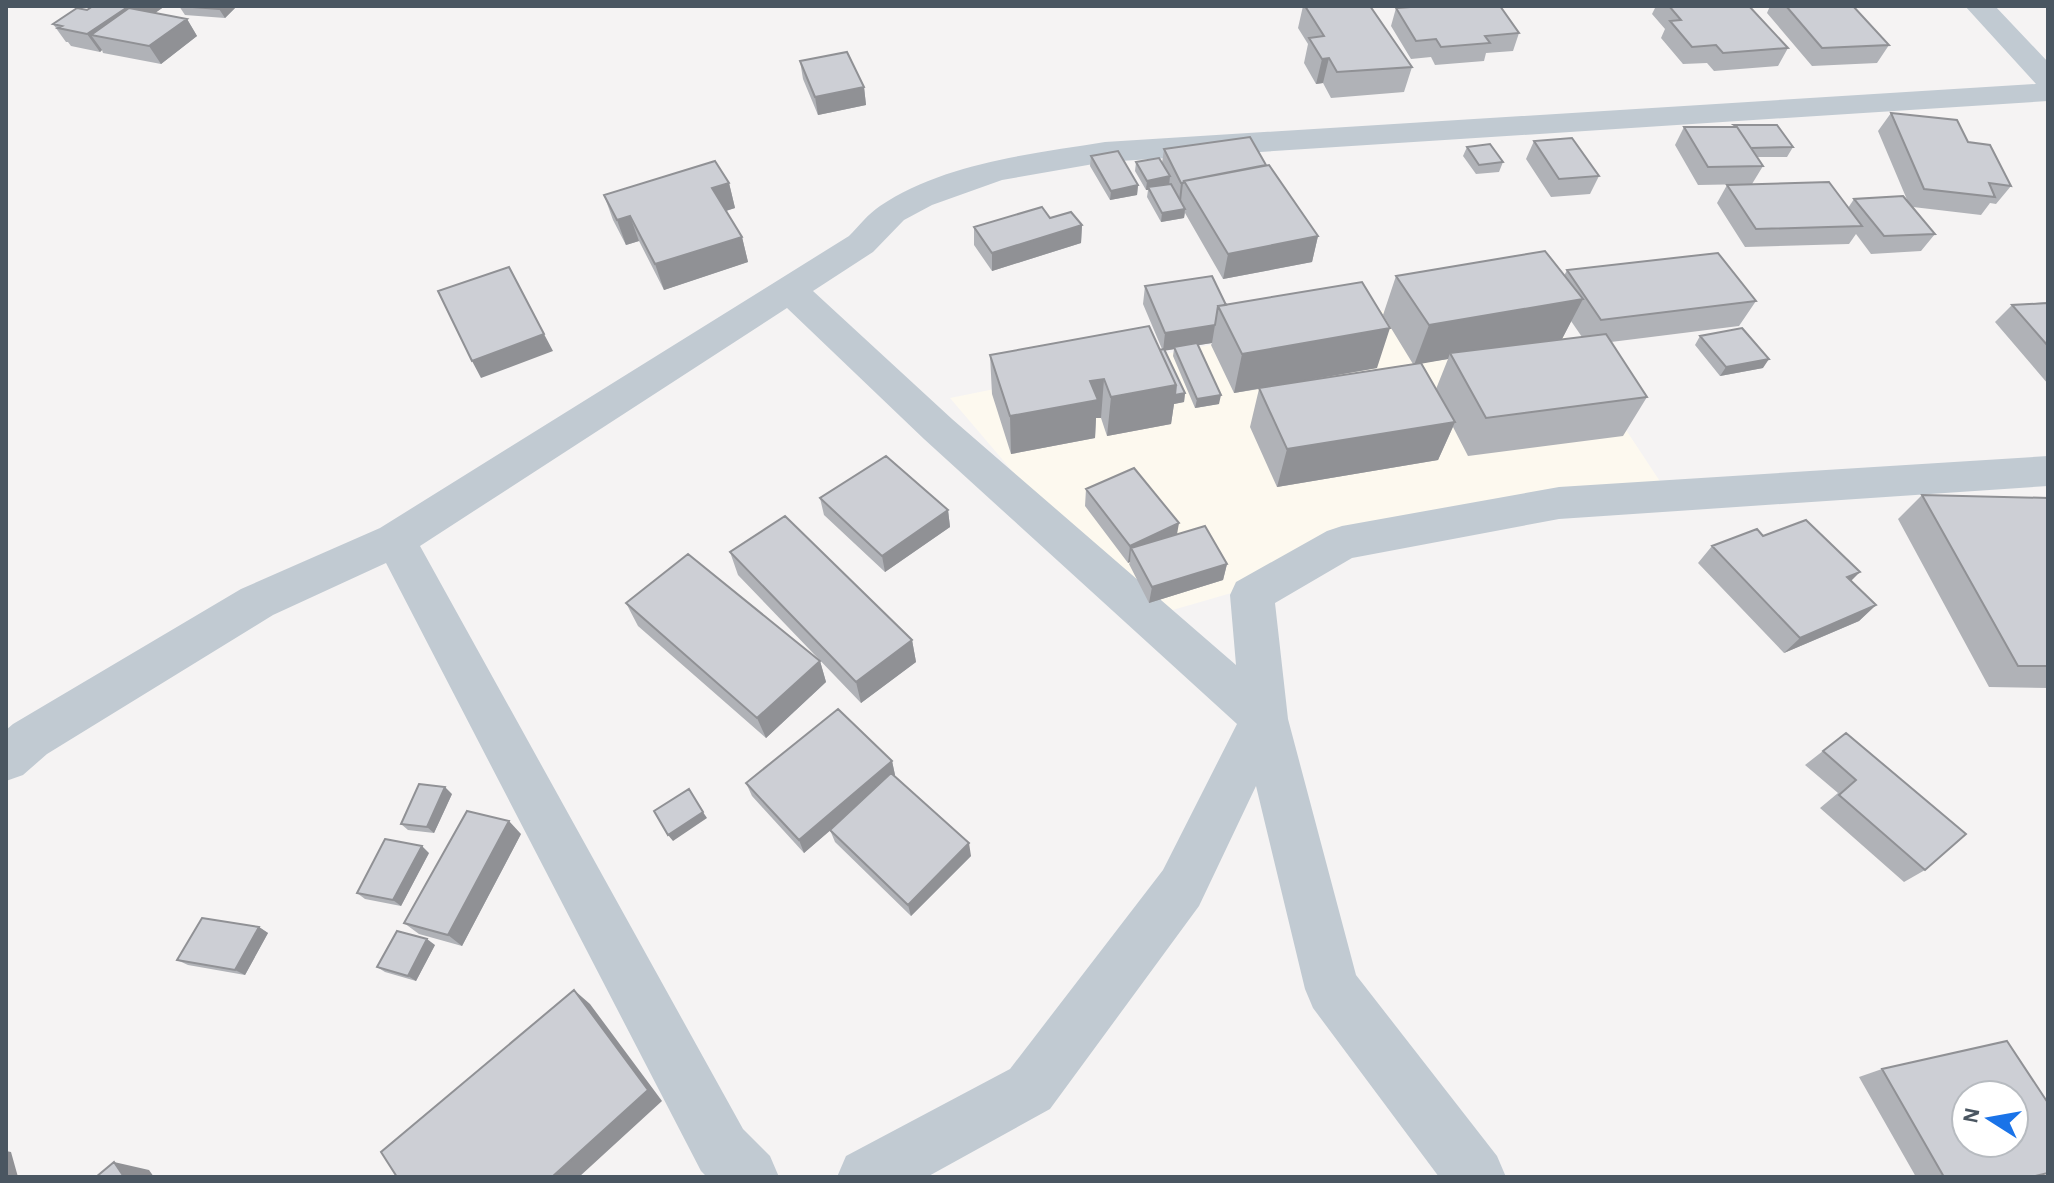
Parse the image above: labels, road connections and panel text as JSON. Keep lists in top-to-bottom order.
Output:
{
  "north": "left"
}
